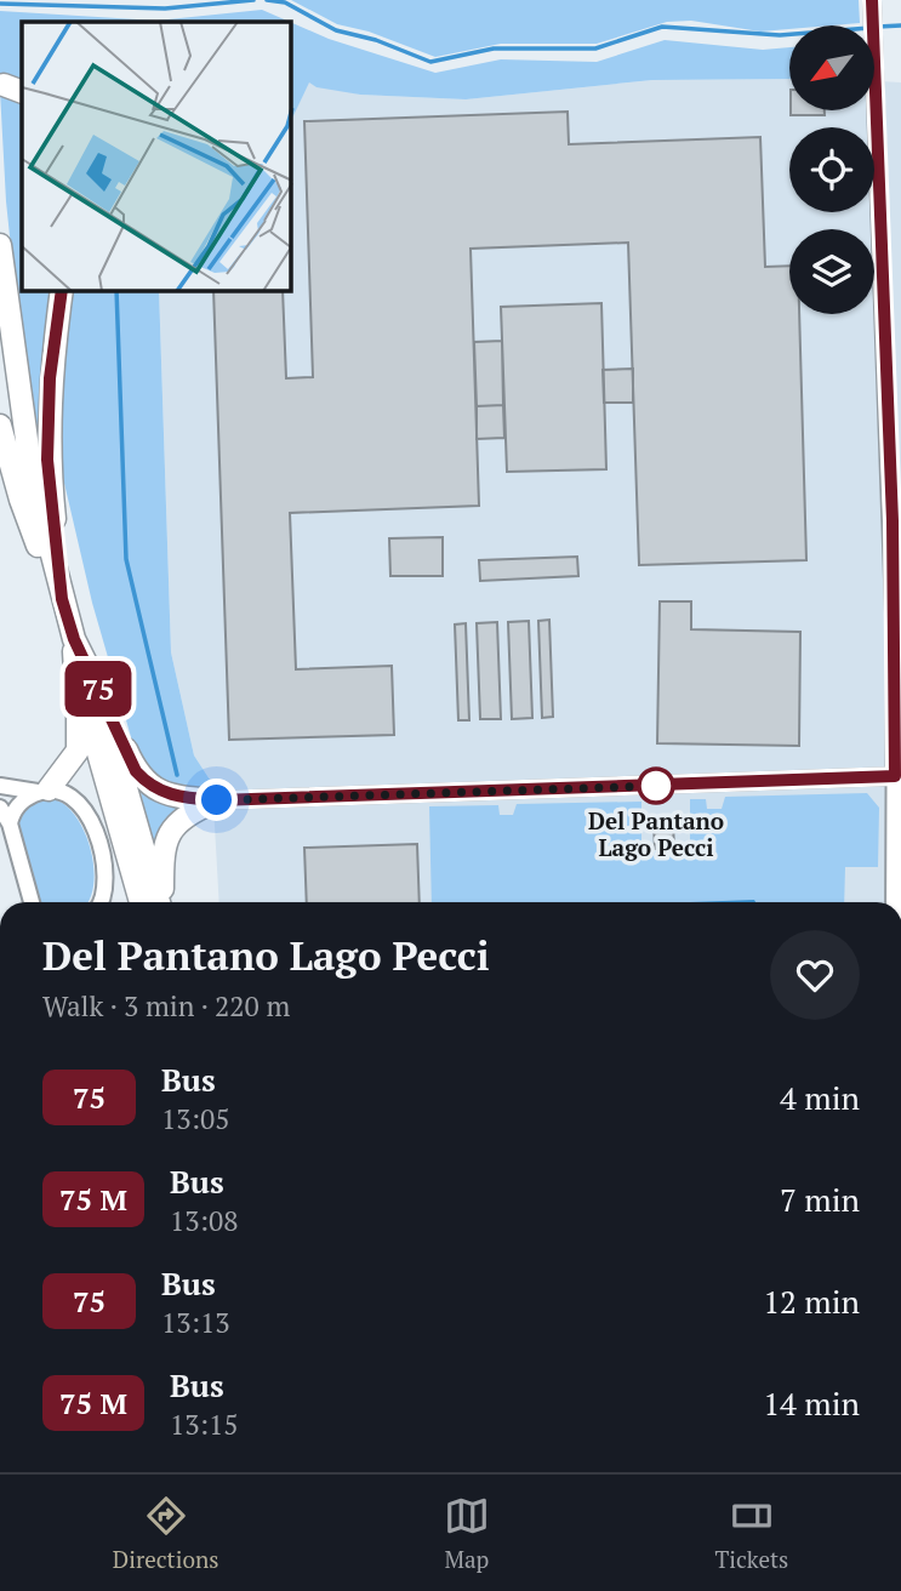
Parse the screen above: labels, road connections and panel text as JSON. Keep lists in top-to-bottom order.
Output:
{
  "places": ["Del Pantano Lago Pecci"],
  "lines": ["bus line 75"],
  "north": "bottom left",
  "page": {
    "on_map": "75",
    "heading": ["Del Pantano Lago Pecci", "Walk · 3 min · 220 m"],
    "list": [
      {
        "mark": "75",
        "name": "Bus",
        "note": "13:05",
        "value": "4 min"
      },
      {
        "mark": "75 M",
        "name": "Bus",
        "note": "13:08",
        "value": "7 min"
      },
      {
        "mark": "75",
        "name": "Bus",
        "note": "13:13",
        "value": "12 min"
      },
      {
        "mark": "75 M",
        "name": "Bus",
        "note": "13:15",
        "value": "14 min"
      }
    ],
    "tabs": ["Directions", "Map", "Tickets"]
  }
}
